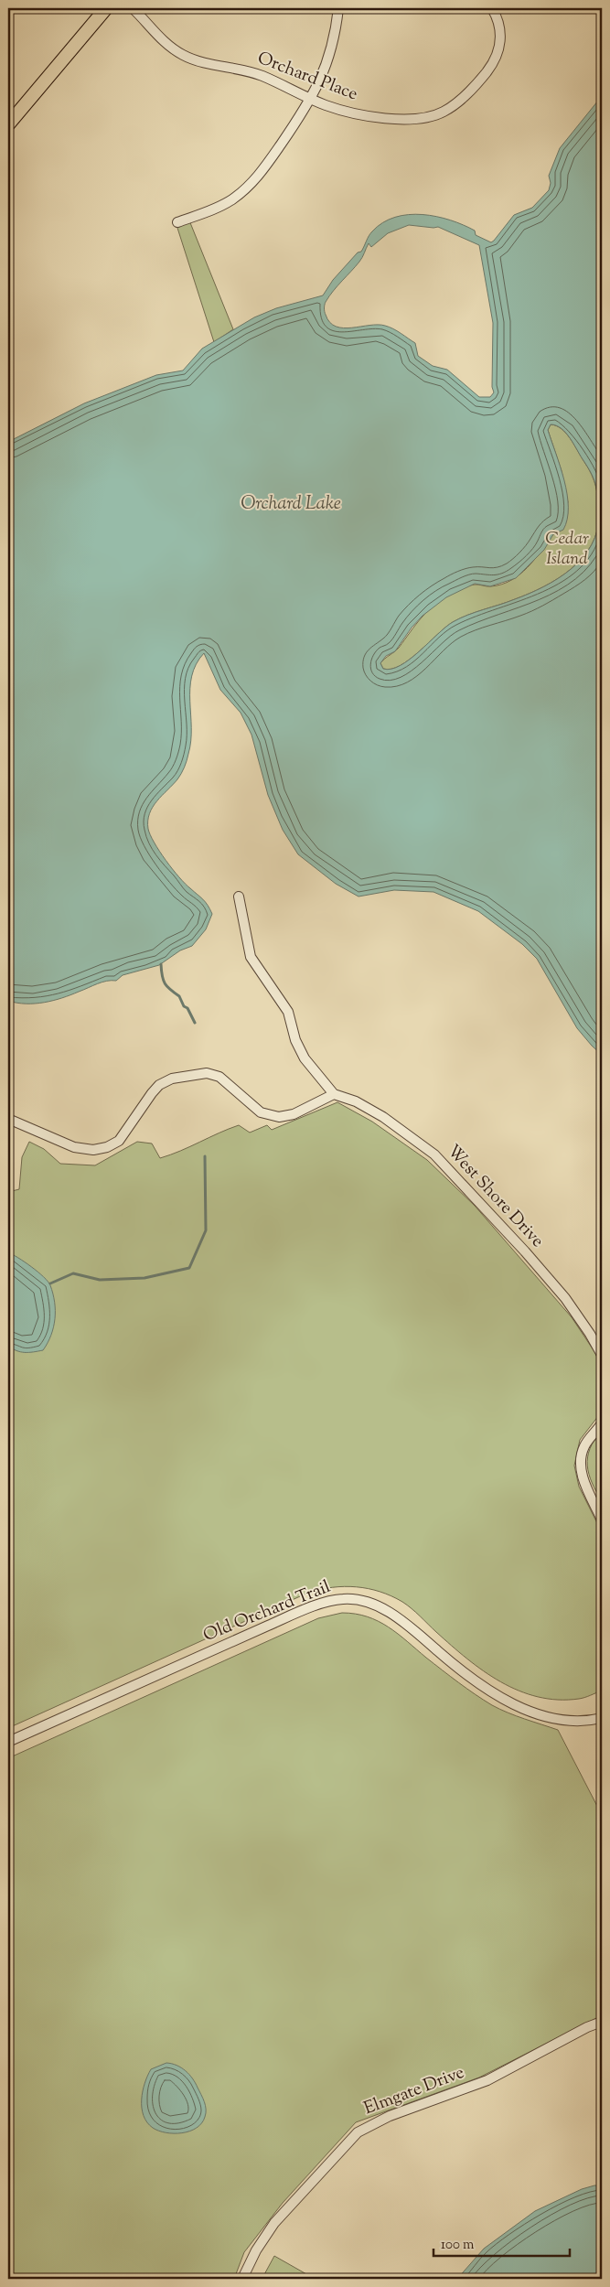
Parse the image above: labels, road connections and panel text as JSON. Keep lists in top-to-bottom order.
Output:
{
  "streets": {
    "street": [
      "Orchard Place",
      "West Shore Drive",
      "Old Orchard Trail",
      "Elmgate Drive"
    ]
  },
  "water": ["Orchard Lake"],
  "parks": ["Cedar Island"],
  "scale_bar": "100 m"
}
